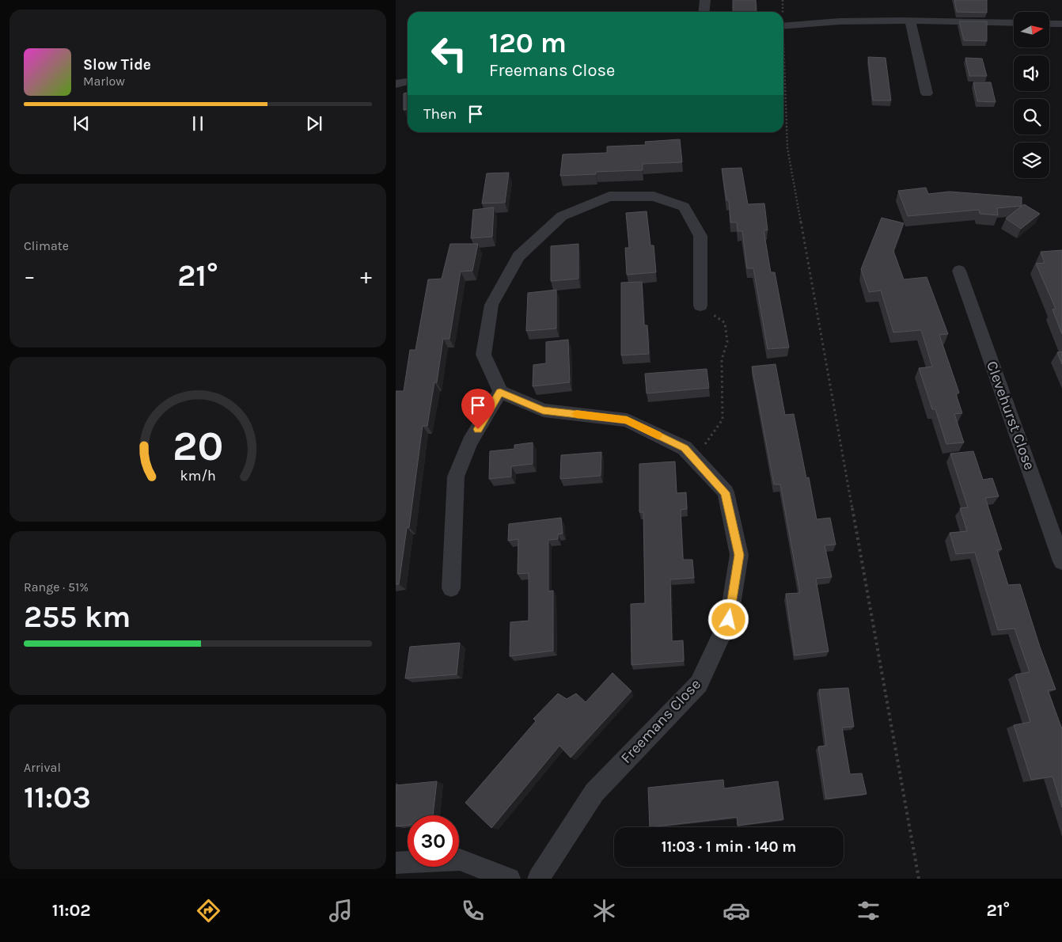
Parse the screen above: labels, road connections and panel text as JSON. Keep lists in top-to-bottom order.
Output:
{
  "streets": {
    "street": ["Clevehurst Close", "Freemans Close"]
  },
  "north": "right",
  "page": {
    "turn": ["120 m", "Freemans Close"],
    "song": ["Slow Tide", "Marlow"],
    "then": "Then",
    "tile": [
      "Climate",
      ["Range · 51%", "255 km"],
      ["Arrival", "11:03"]
    ],
    "heat": ["−", "21°", "+"],
    "limit": "30",
    "trip": "11:03 · 1 min · 140 m",
    "tabs": ["11:02", "21°"],
    "gauge": ["20", "km/h"]
  }
}
